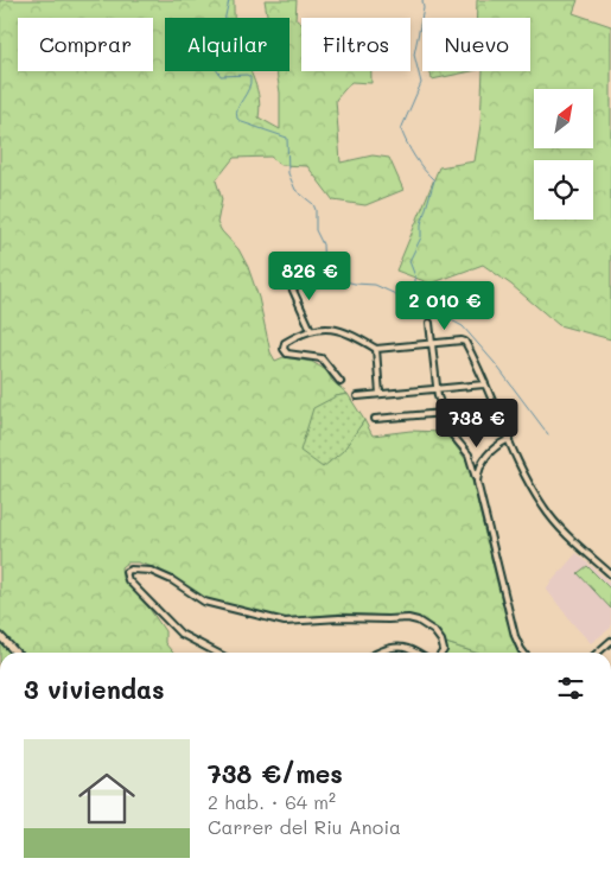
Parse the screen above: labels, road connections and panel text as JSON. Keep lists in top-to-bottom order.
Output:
{
  "north": "top right",
  "page": {
    "chip": [
      "Comprar",
      "Alquilar",
      "Filtros",
      "Nuevo"
    ],
    "price": ["826 €", "2 010 €", "738 €"],
    "heading": "3 viviendas",
    "list": [
      {
        "name": "738 €/mes",
        "note": "2 hab. · 64 m² · Carrer del Riu Anoia"
      }
    ]
  }
}
